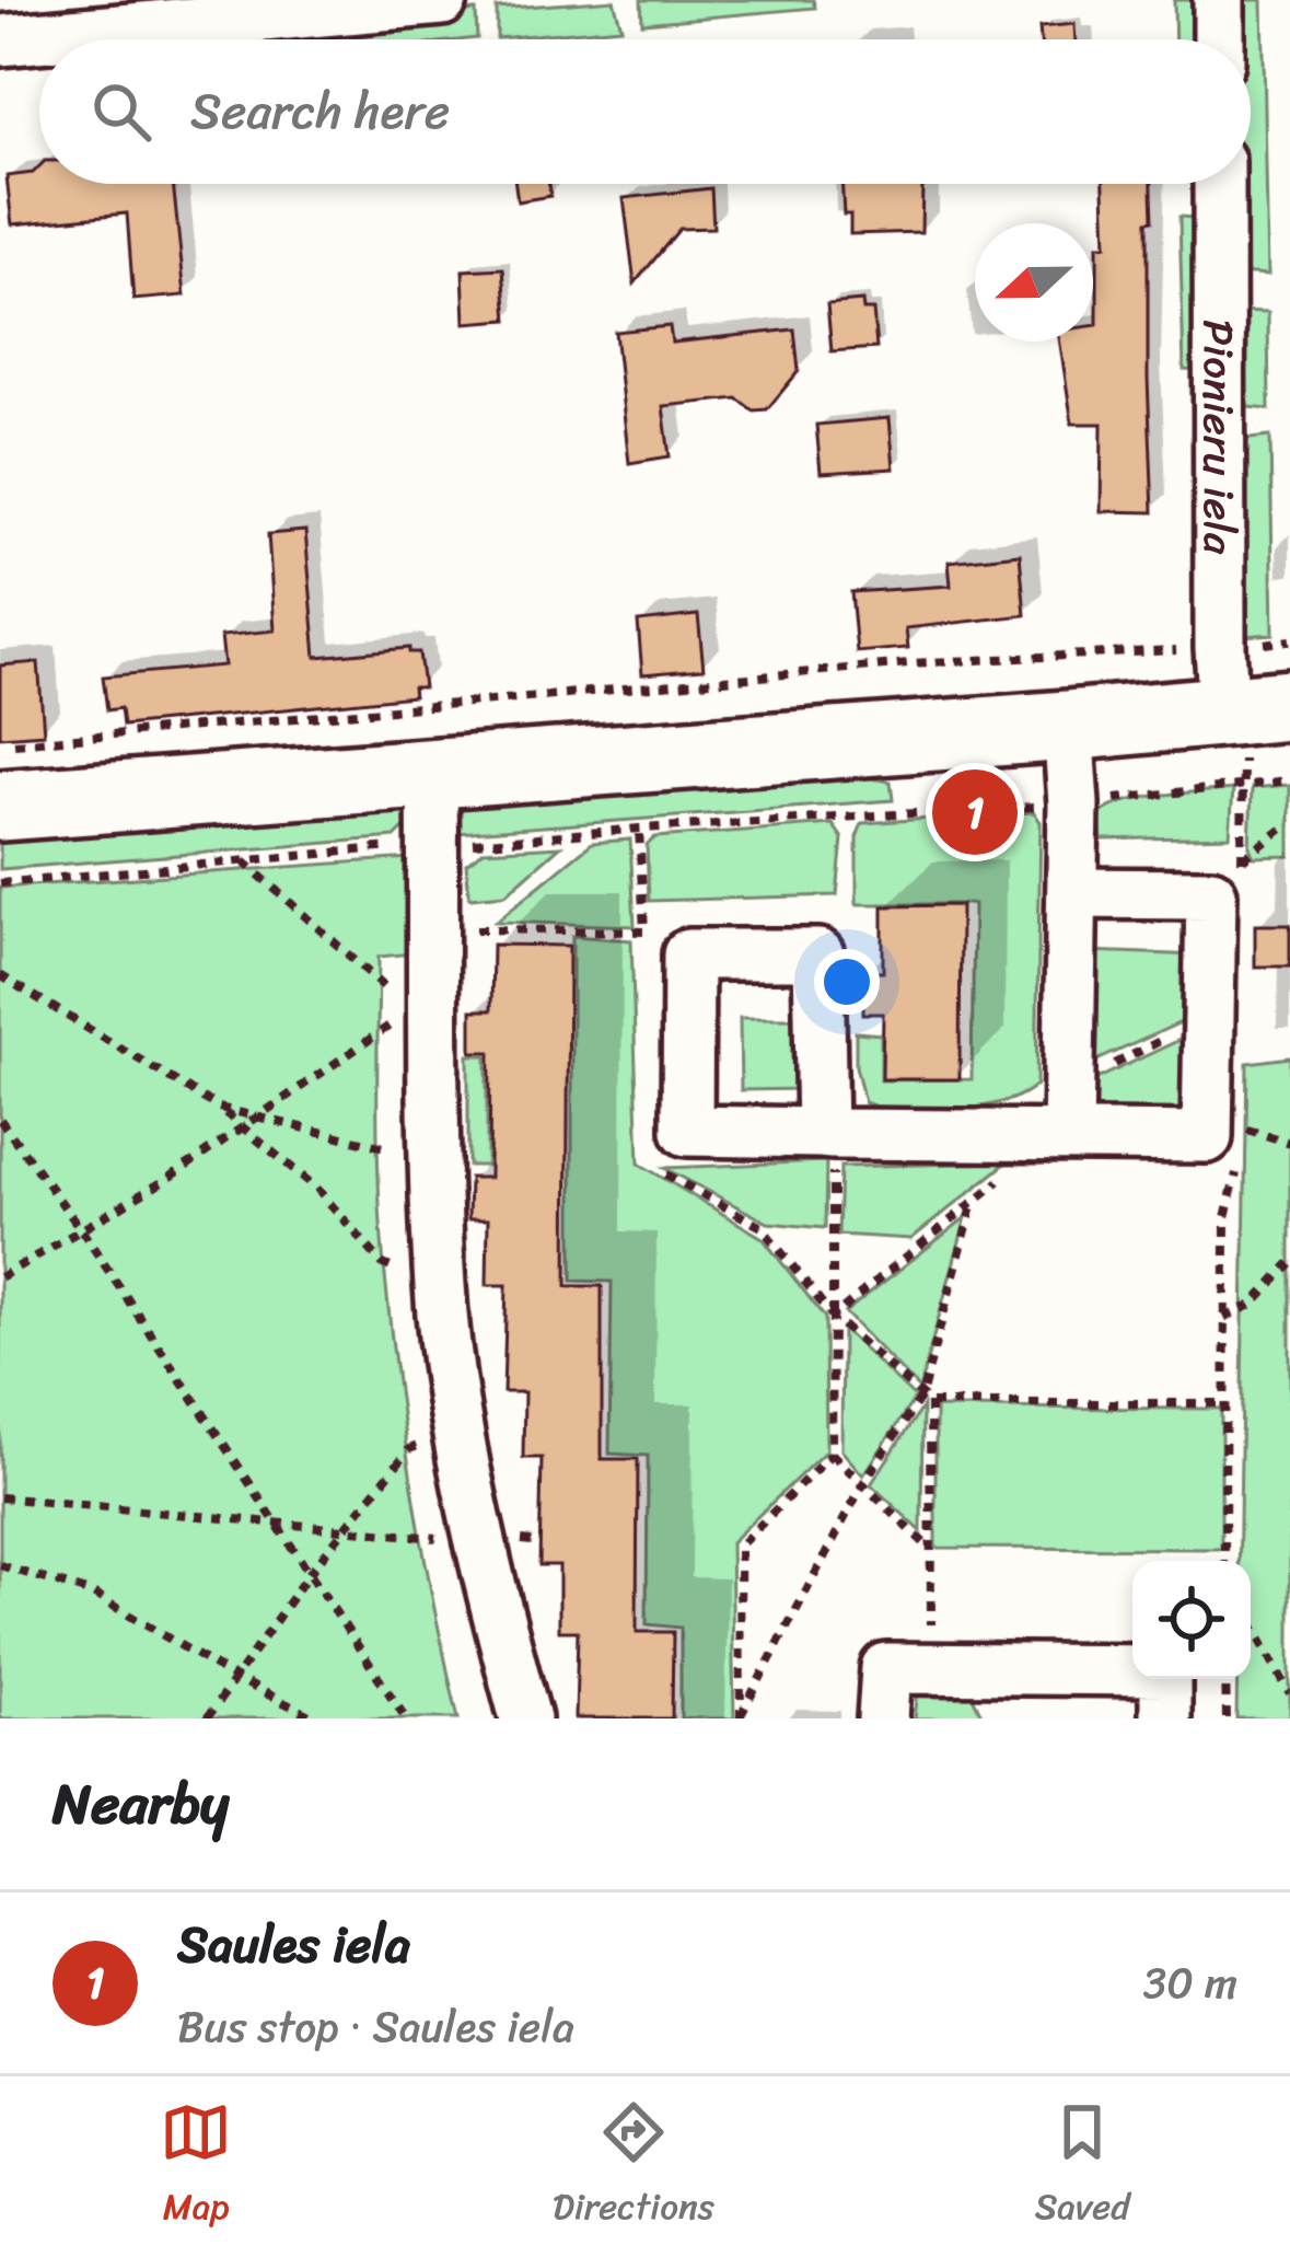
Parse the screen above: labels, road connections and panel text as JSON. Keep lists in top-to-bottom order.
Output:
{
  "streets": {
    "street": ["Pionieru iela"]
  },
  "north": "left",
  "page": {
    "search": "Search here",
    "pins": "1",
    "heading": "Nearby",
    "list": [
      {
        "mark": "1",
        "name": "Saules iela",
        "note": "Bus stop · Saules iela",
        "value": "30 m"
      }
    ],
    "nav": ["Map", "Directions", "Saved"]
  }
}
